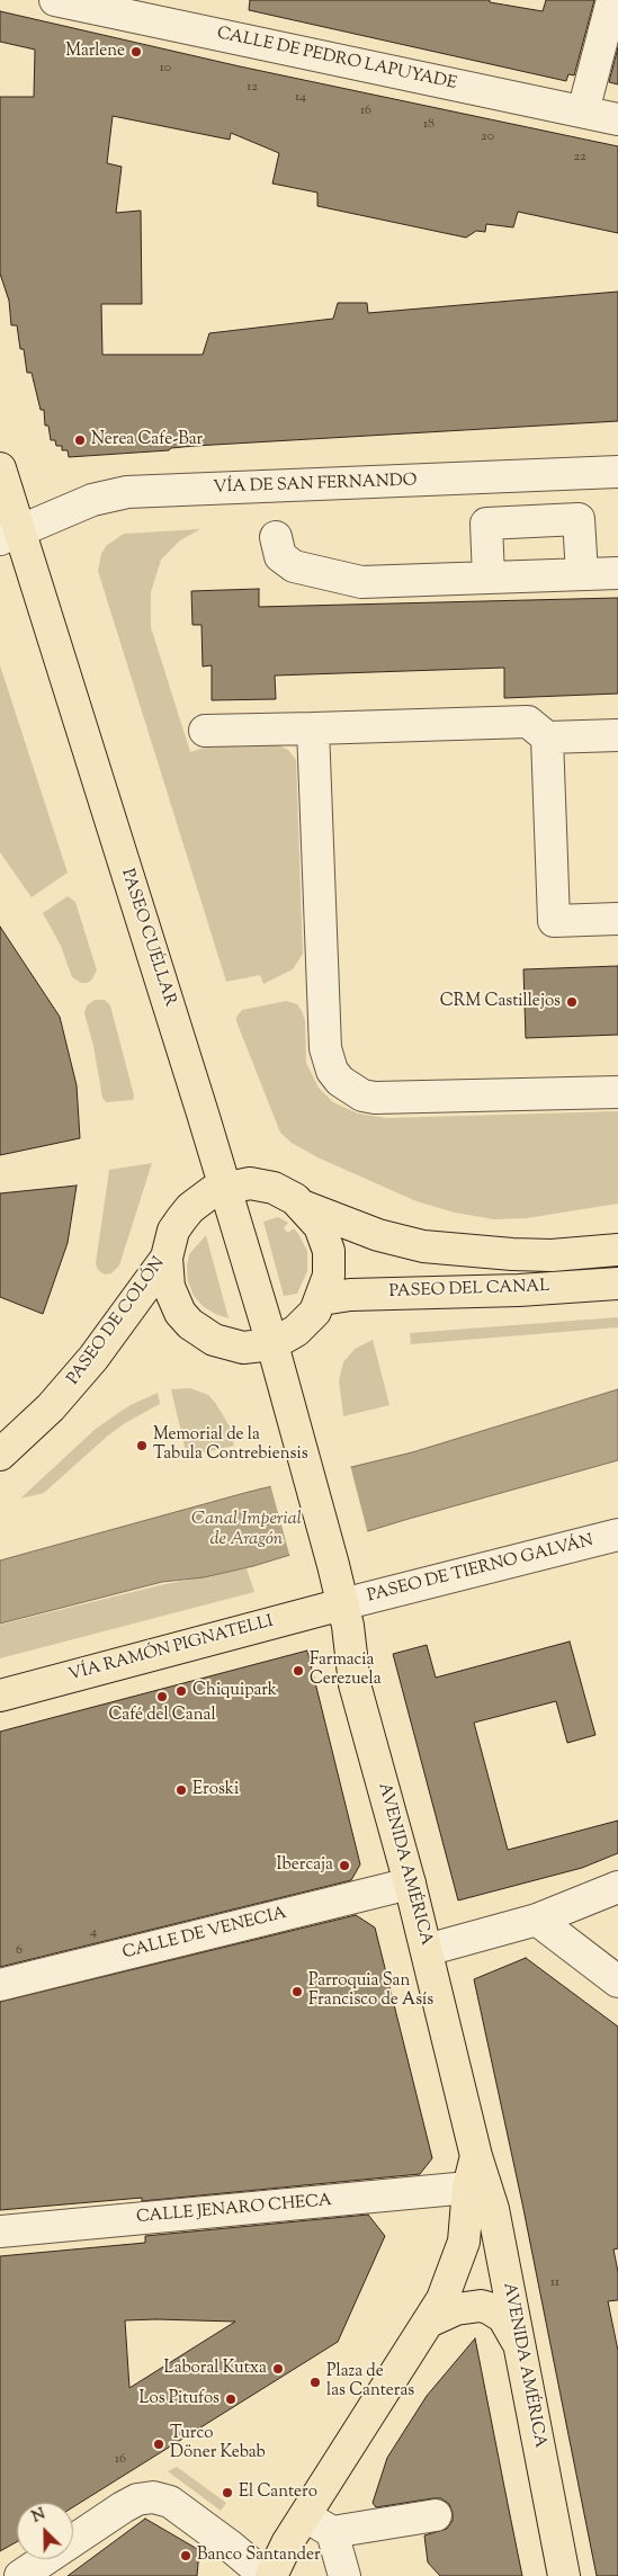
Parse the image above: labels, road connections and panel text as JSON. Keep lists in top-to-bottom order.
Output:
{
  "streets": {
    "main road": [
      "PASEO CUÉLLAR",
      "PASEO DEL CANAL",
      "PASEO DE COLÓN",
      "VÍA RAMÓN PIGNATELLI",
      "AVENIDA AMÉRICA"
    ],
    "street": [
      "CALLE DE PEDRO LAPUYADE",
      "VÍA DE SAN FERNANDO",
      "PASEO DE TIERNO GALVÁN",
      "CALLE DE VENECIA",
      "CALLE JENARO CHECA"
    ]
  },
  "crossings": [
    ["VÍA DE SAN FERNANDO", "PASEO CUÉLLAR"],
    ["PASEO CUÉLLAR", "PASEO DEL CANAL"],
    ["PASEO CUÉLLAR", "PASEO DE COLÓN"],
    ["PASEO CUÉLLAR", "AVENIDA AMÉRICA"],
    ["PASEO DEL CANAL", "PASEO DE COLÓN"],
    ["PASEO DE TIERNO GALVÁN", "VÍA RAMÓN PIGNATELLI"],
    ["PASEO DE TIERNO GALVÁN", "AVENIDA AMÉRICA"],
    ["VÍA RAMÓN PIGNATELLI", "AVENIDA AMÉRICA"],
    ["AVENIDA AMÉRICA", "CALLE DE VENECIA"],
    ["AVENIDA AMÉRICA", "CALLE JENARO CHECA"]
  ],
  "water": ["Canal Imperial de Aragón"],
  "places": [
    "Marlene",
    "Nerea Cafe-Bar",
    "CRM Castillejos",
    "Memorial de la Tabula Contrebiensis",
    "Farmacia Cerezuela",
    "Chiquipark",
    "Café del Canal",
    "Eroski",
    "Ibercaja",
    "Parroquia San Francisco de Asís",
    "Laboral Kutxa",
    "Plaza de las Canteras",
    "Los Pitufos",
    "Turco Döner Kebab",
    "El Cantero",
    "Banco Santander"
  ],
  "house_numbers": [
    "10",
    "12",
    "14",
    "16",
    "18",
    "20",
    "22",
    "4",
    "6",
    "11",
    "16"
  ],
  "north": "top left"
}
